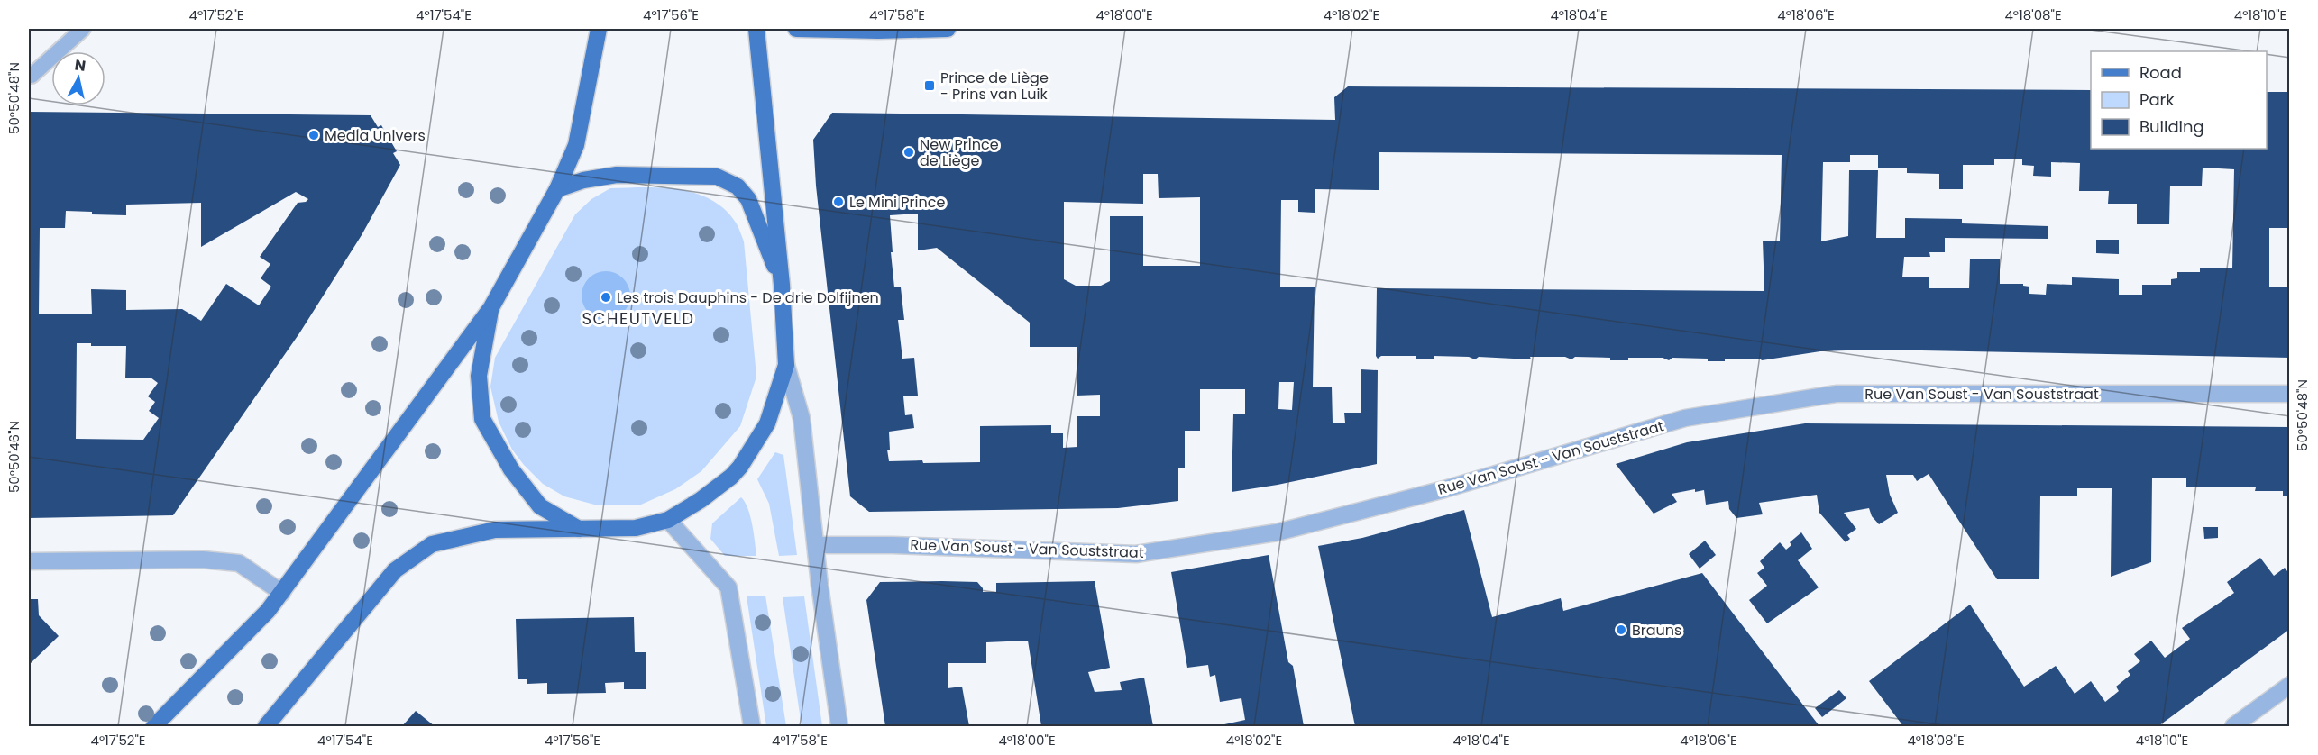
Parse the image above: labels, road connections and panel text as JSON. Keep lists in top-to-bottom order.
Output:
{
  "streets": {
    "street": ["Rue Van Soust - Van Souststraat"]
  },
  "districts": ["SCHEUTVELD"],
  "places": {
    "transit": ["Prince de Liège - Prins van Luik"],
    "other": [
      "Media Univers",
      "New Prince de Liège",
      "Le Mini Prince",
      "Les trois Dauphins - De drie Dolfijnen",
      "Brauns"
    ]
  },
  "legend": ["Road", "Park", "Building"],
  "north": "top",
  "coordinates": [
    "4°17'52\"E",
    "4°17'54\"E",
    "4°17'56\"E",
    "4°17'58\"E",
    "4°18'00\"E",
    "4°18'02\"E",
    "4°18'04\"E",
    "4°18'06\"E",
    "4°18'08\"E",
    "4°18'10\"E",
    "50°50'48\"N",
    "50°50'46\"N"
  ]
}
